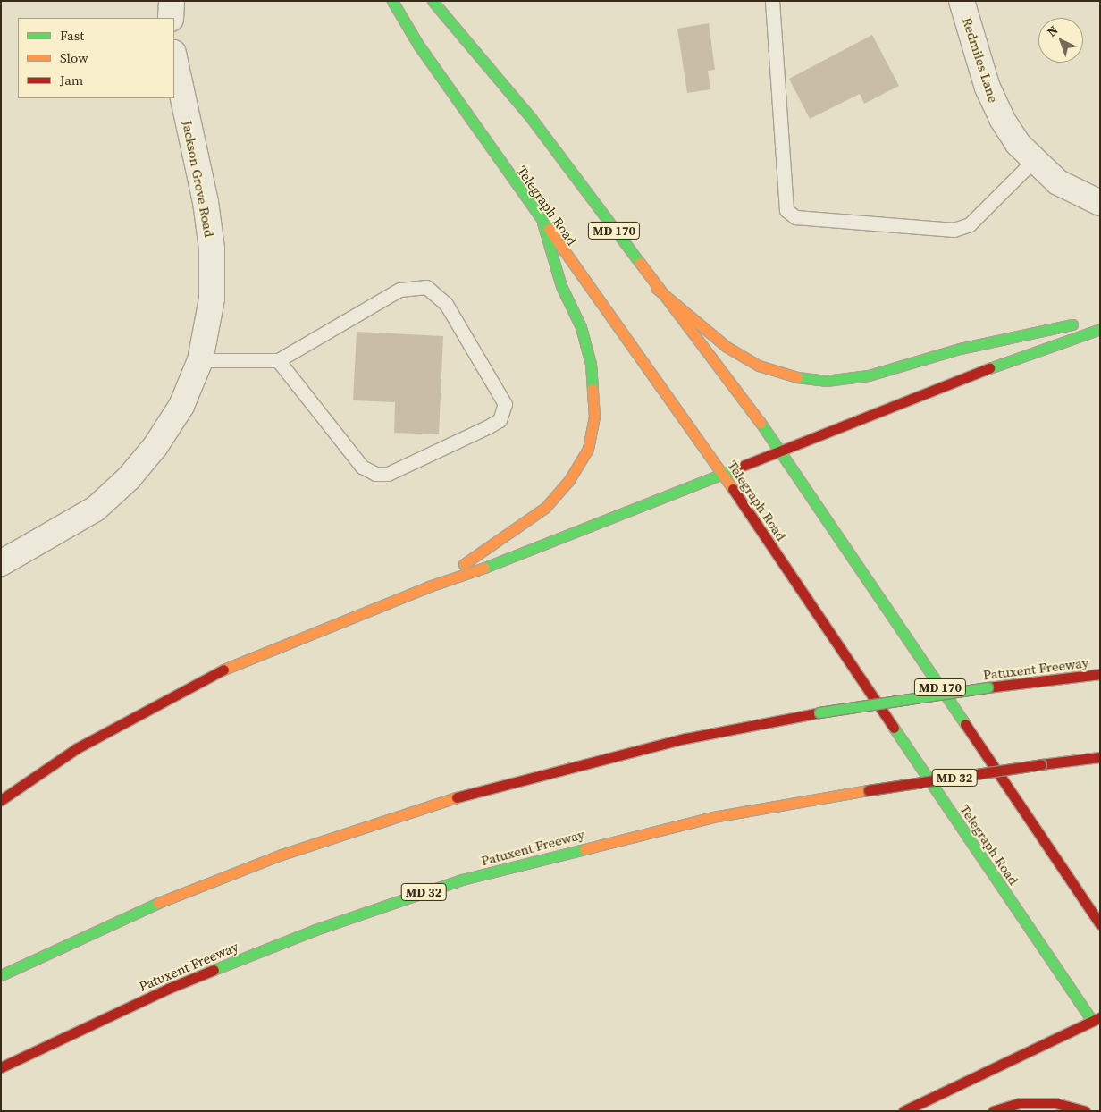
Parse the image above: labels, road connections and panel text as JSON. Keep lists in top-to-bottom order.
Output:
{
  "streets": {
    "main road": [
      "Telegraph Road",
      "MD 170",
      "Patuxent Freeway",
      "MD 32"
    ],
    "street": ["Redmiles Lane", "Jackson Grove Road"]
  },
  "legend": ["Fast", "Slow", "Jam"],
  "north": "top left"
}
